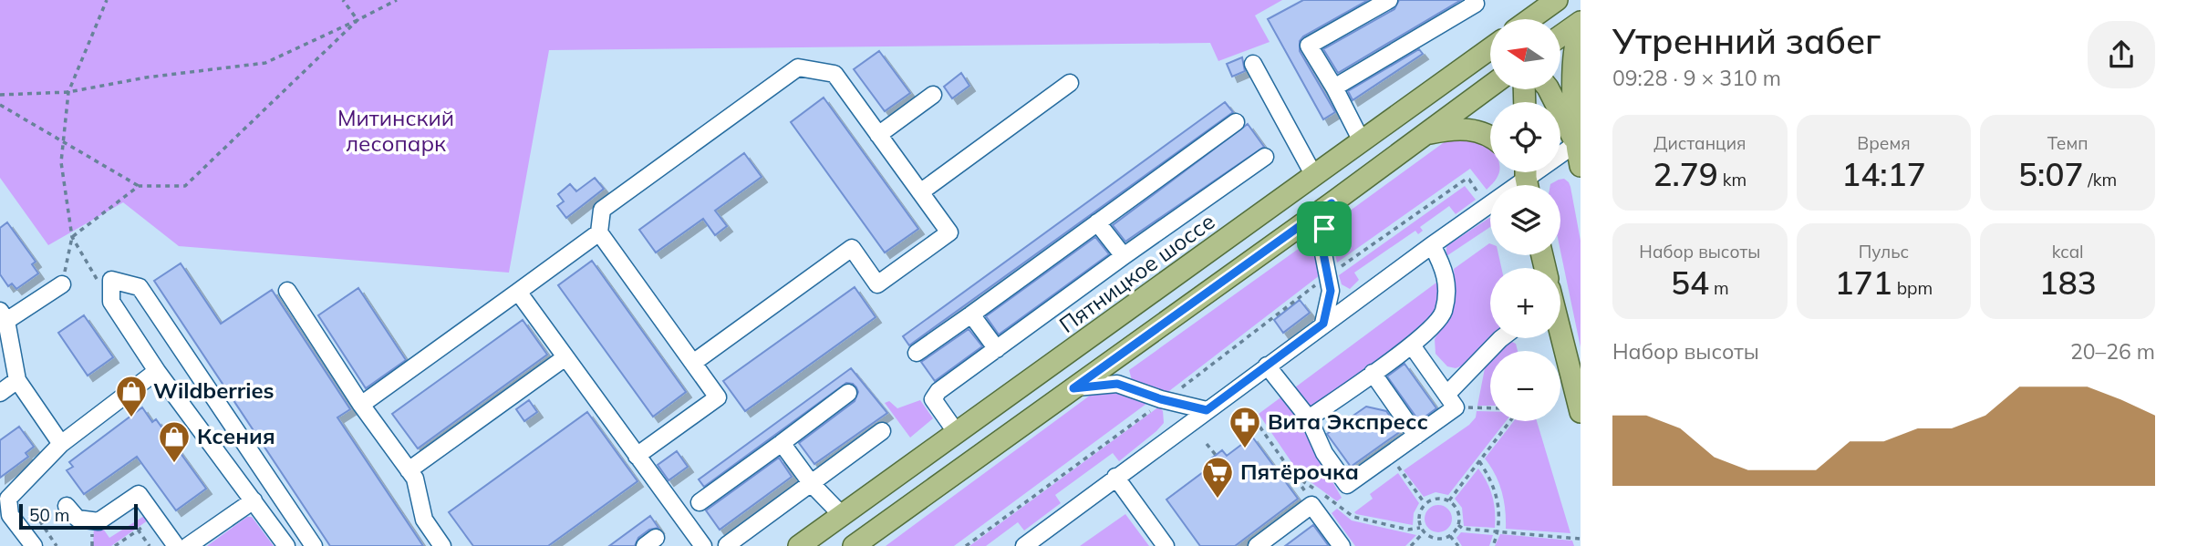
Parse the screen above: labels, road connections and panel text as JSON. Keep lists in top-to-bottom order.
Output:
{
  "streets": {
    "main road": ["Пятницкое шоссе"]
  },
  "parks": ["Митинский лесопарк"],
  "places": {
    "shop": ["Wildberries", "Ксения"],
    "pharmacy": ["Вита Экспресс"],
    "supermarket": ["Пятёрочка"]
  },
  "scale_bar": "50 m",
  "north": "left",
  "page": {
    "heading": ["Утренний забег", "09:28 · 9 × 310 m"],
    "map_buttons": ["+", "−"],
    "stats": [
      ["Дистанция", "2.79 km"],
      ["Время", "14:17"],
      ["Темп", "5:07 /km"],
      ["Набор высоты", "54 m"],
      ["Пульс", "171 bpm"],
      ["kcal", "183"]
    ],
    "chart": ["Набор высоты", "20–26 m"],
    "scale": "50 m"
  }
}
